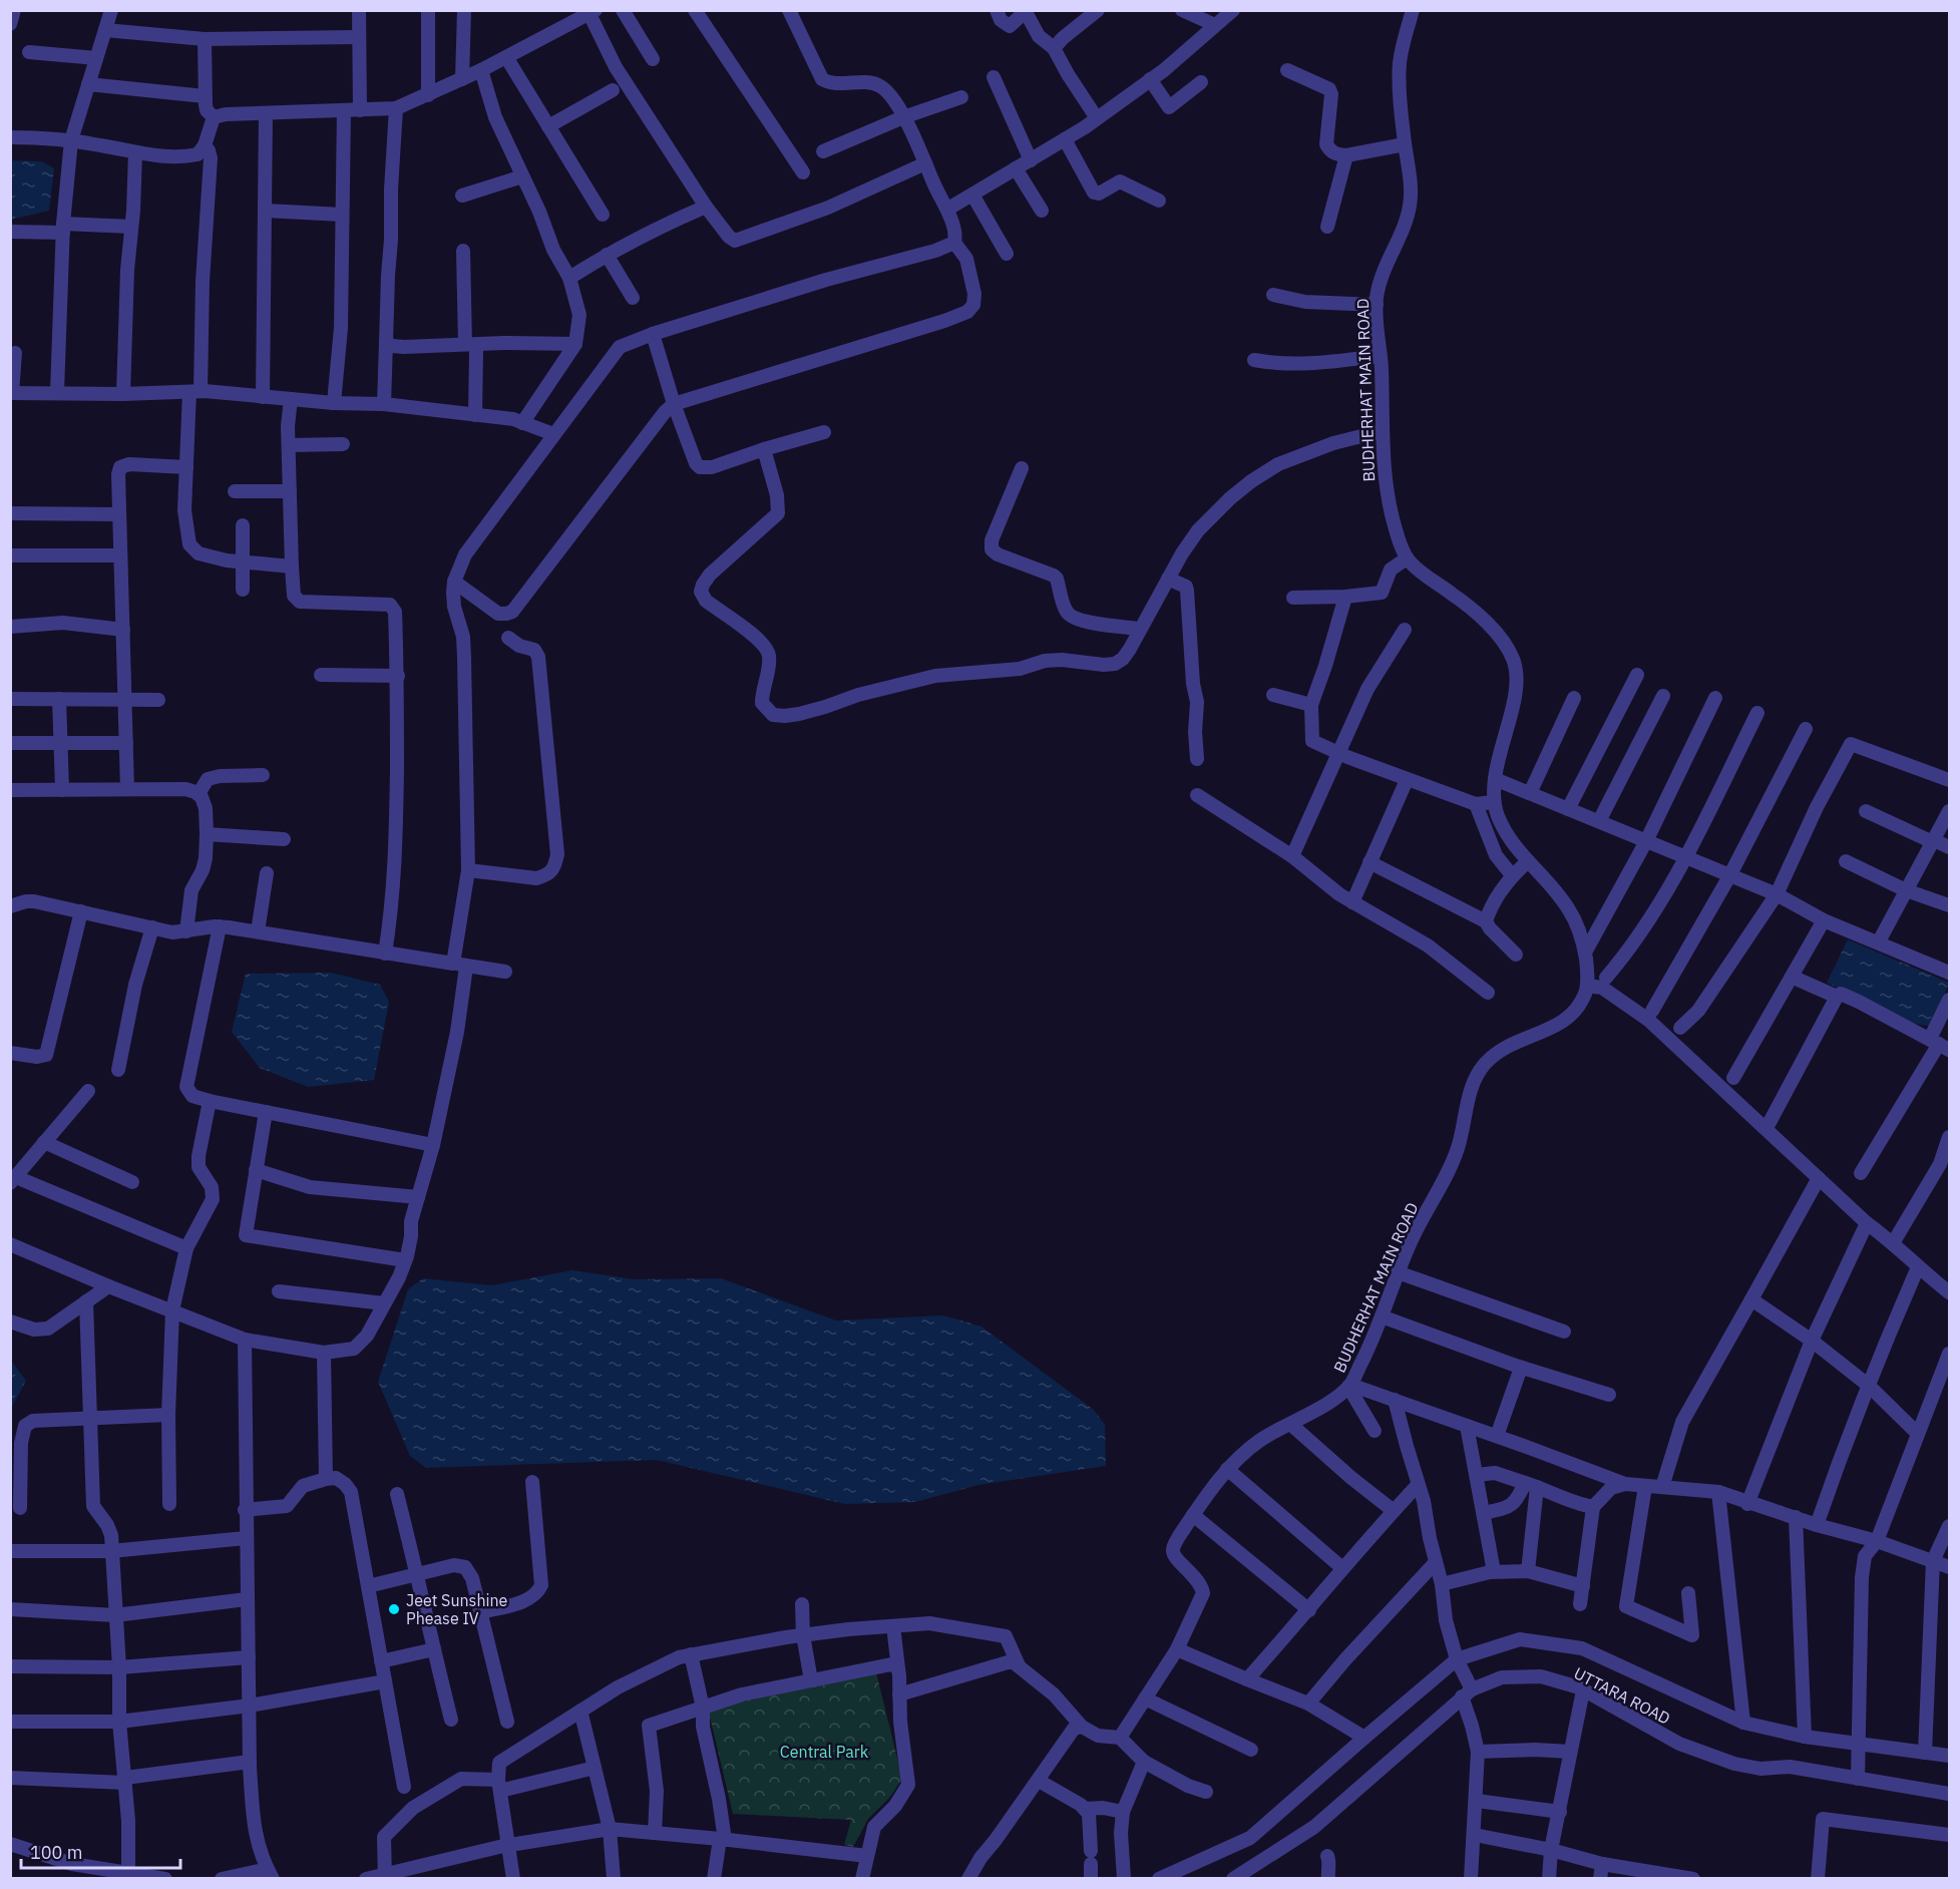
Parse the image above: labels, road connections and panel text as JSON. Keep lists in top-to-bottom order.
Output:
{
  "streets": {
    "street": ["BUDHERHAT MAIN ROAD", "UTTARA ROAD"]
  },
  "parks": ["Central Park"],
  "places": ["Jeet Sunshine Phease IV"],
  "scale_bar": "100 m"
}
